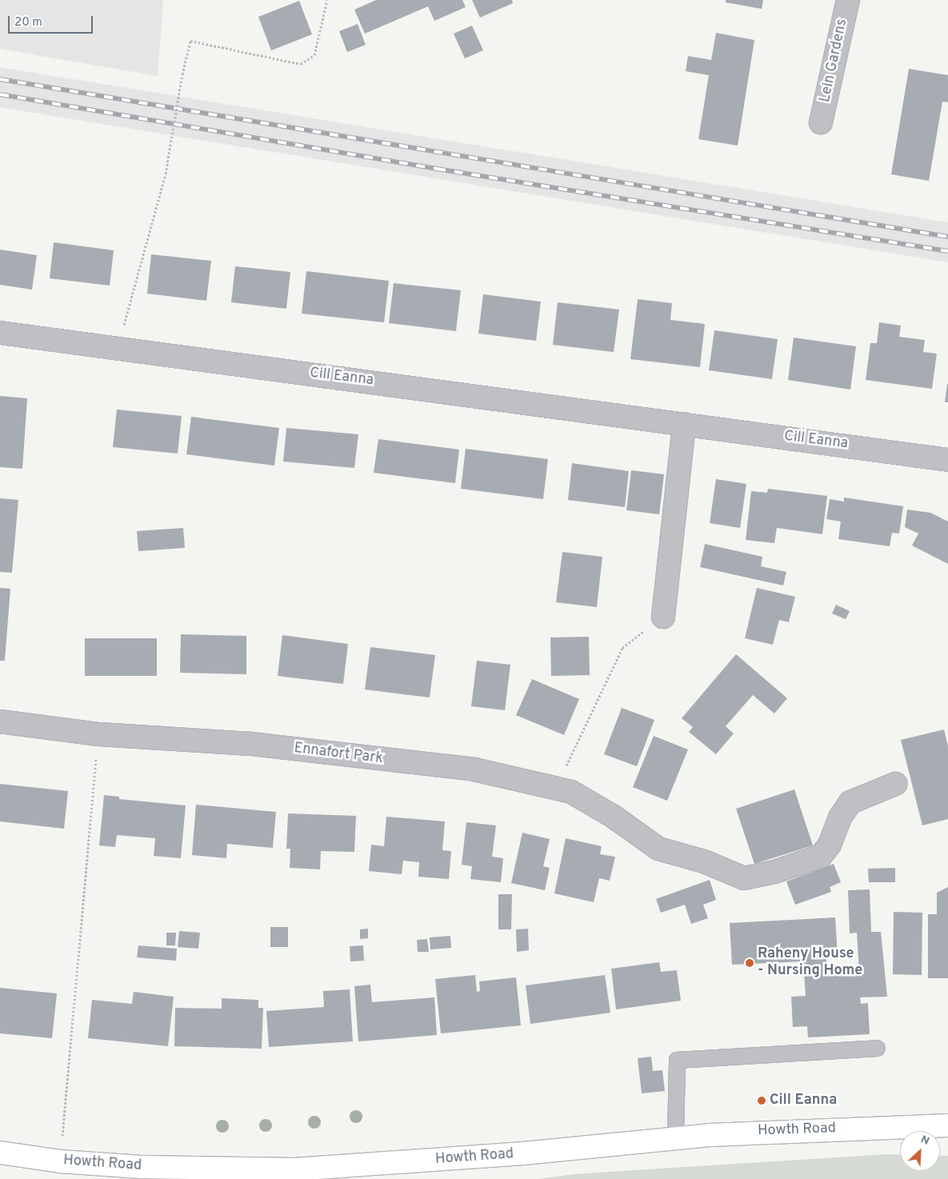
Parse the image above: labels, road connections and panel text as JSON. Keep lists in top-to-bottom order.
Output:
{
  "streets": {
    "main road": ["Howth Road"],
    "street": ["Lein Gardens", "Cill Eanna", "Ennafort Park"]
  },
  "places": ["Raheny House - Nursing Home", "Cill Eanna"],
  "scale_bar": "20 m",
  "north": "top right"
}
